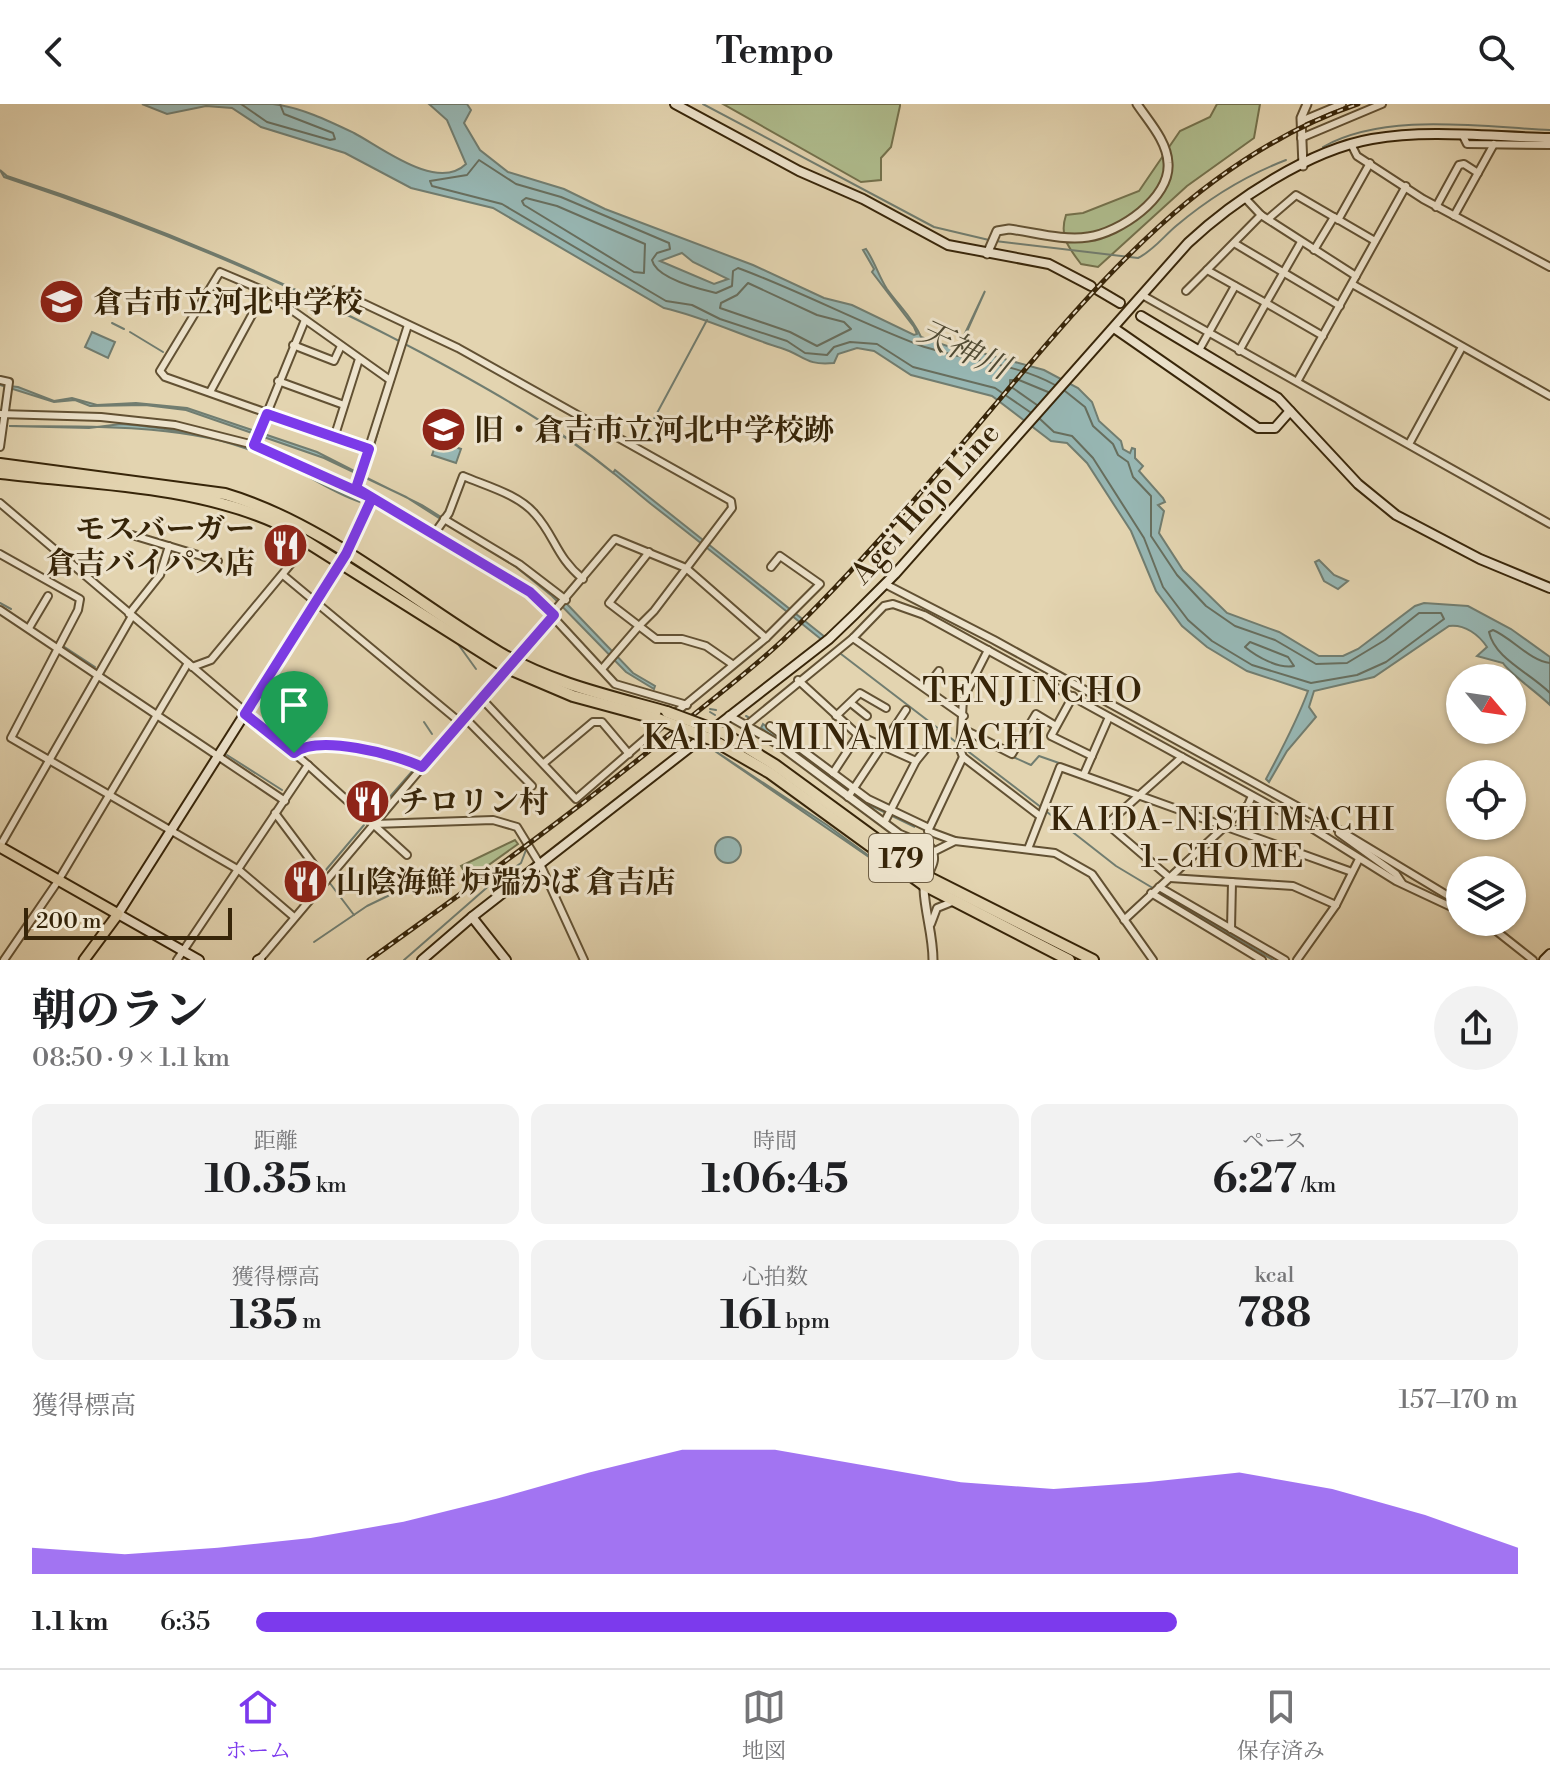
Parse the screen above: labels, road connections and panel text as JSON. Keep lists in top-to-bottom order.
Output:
{
  "streets": {
    "highway": ["179"],
    "main road": ["Agei Hojo Line"]
  },
  "districts": ["TENJINCHO", "KAIDA-MINAMIMACHI", "KAIDA-NISHIMACHI 1-CHOME"],
  "water": ["天神川"],
  "places": {
    "school or university": ["倉吉市立河北中学校", "旧・倉吉市立河北中学校跡"],
    "restaurant": ["モスバーガー 倉吉バイパス店", "チロリン村", "山陰海鮮 炉端かば 倉吉店"]
  },
  "scale_bar": "200 m",
  "north": "bottom right",
  "page": {
    "header": "Tempo",
    "scale": "200 m",
    "heading": ["朝のラン", "08:50 · 9 × 1.1 km"],
    "stats": [
      ["距離", "10.35 km"],
      ["時間", "1:06:45"],
      ["ペース", "6:27 /km"],
      ["獲得標高", "135 m"],
      ["心拍数", "161 bpm"],
      ["kcal", "788"]
    ],
    "chart": ["獲得標高", "157–170 m"],
    "list": [
      {
        "name": "1.1 km",
        "note": "6:35"
      }
    ],
    "tabs": ["ホーム", "地図", "保存済み"]
  }
}
